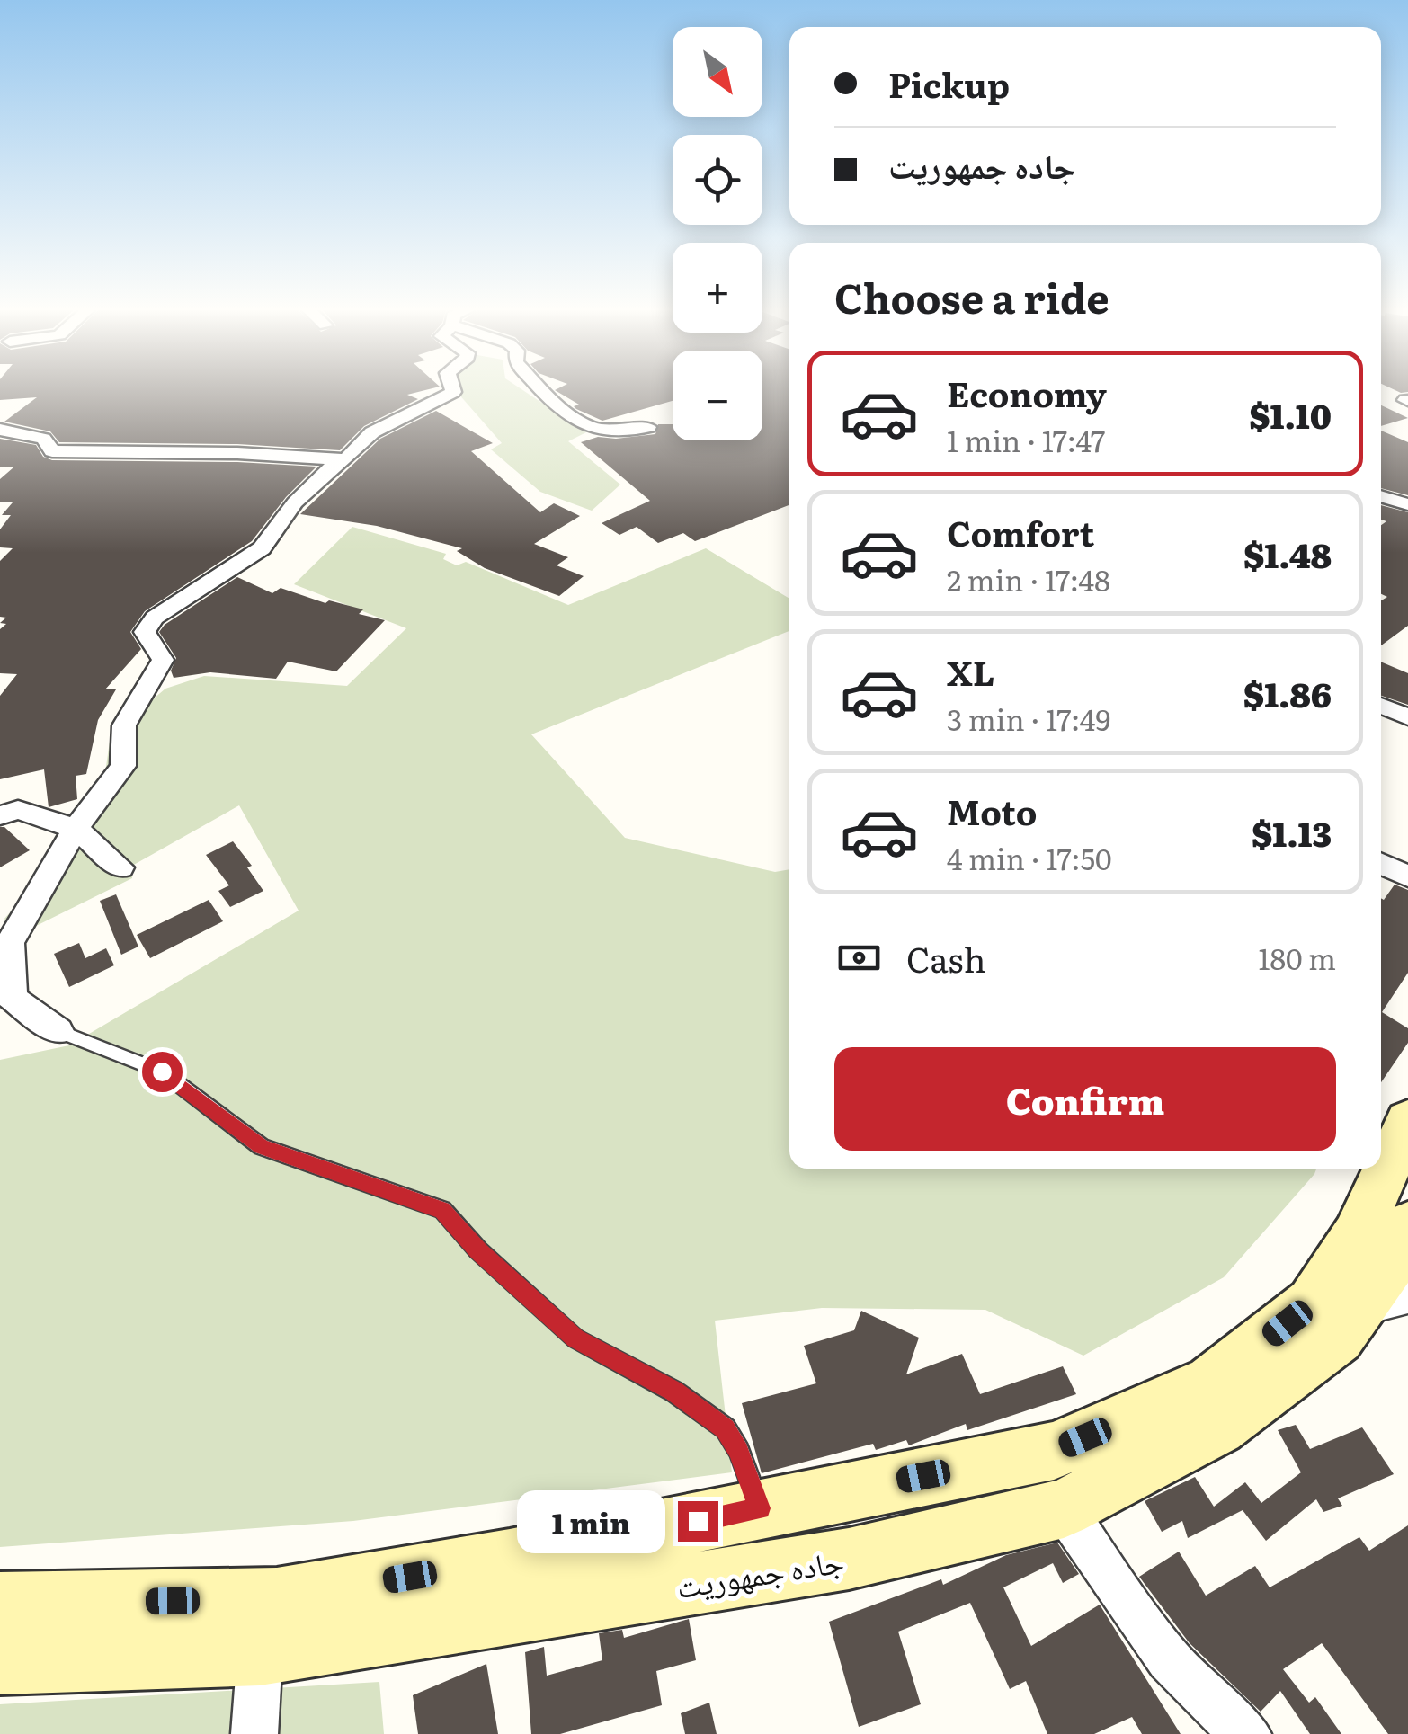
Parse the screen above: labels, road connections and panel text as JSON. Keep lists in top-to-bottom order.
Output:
{
  "streets": {
    "main road": ["جاده جمهوریت"]
  },
  "north": "bottom right",
  "page": {
    "map_buttons": ["+", "−"],
    "banner": ["Pickup", "جاده جمهوریت"],
    "heading": "Choose a ride",
    "list": [
      {
        "name": "Economy",
        "note": "1 min · 17:47",
        "value": "$1.10"
      },
      {
        "name": "Comfort",
        "note": "2 min · 17:48",
        "value": "$1.48"
      },
      {
        "name": "XL",
        "note": "3 min · 17:49",
        "value": "$1.86"
      },
      {
        "name": "Moto",
        "note": "4 min · 17:50",
        "value": "$1.13"
      }
    ],
    "pay": ["Cash", "180 m"],
    "buttons": "Confirm",
    "bubble": "1 min"
  }
}
